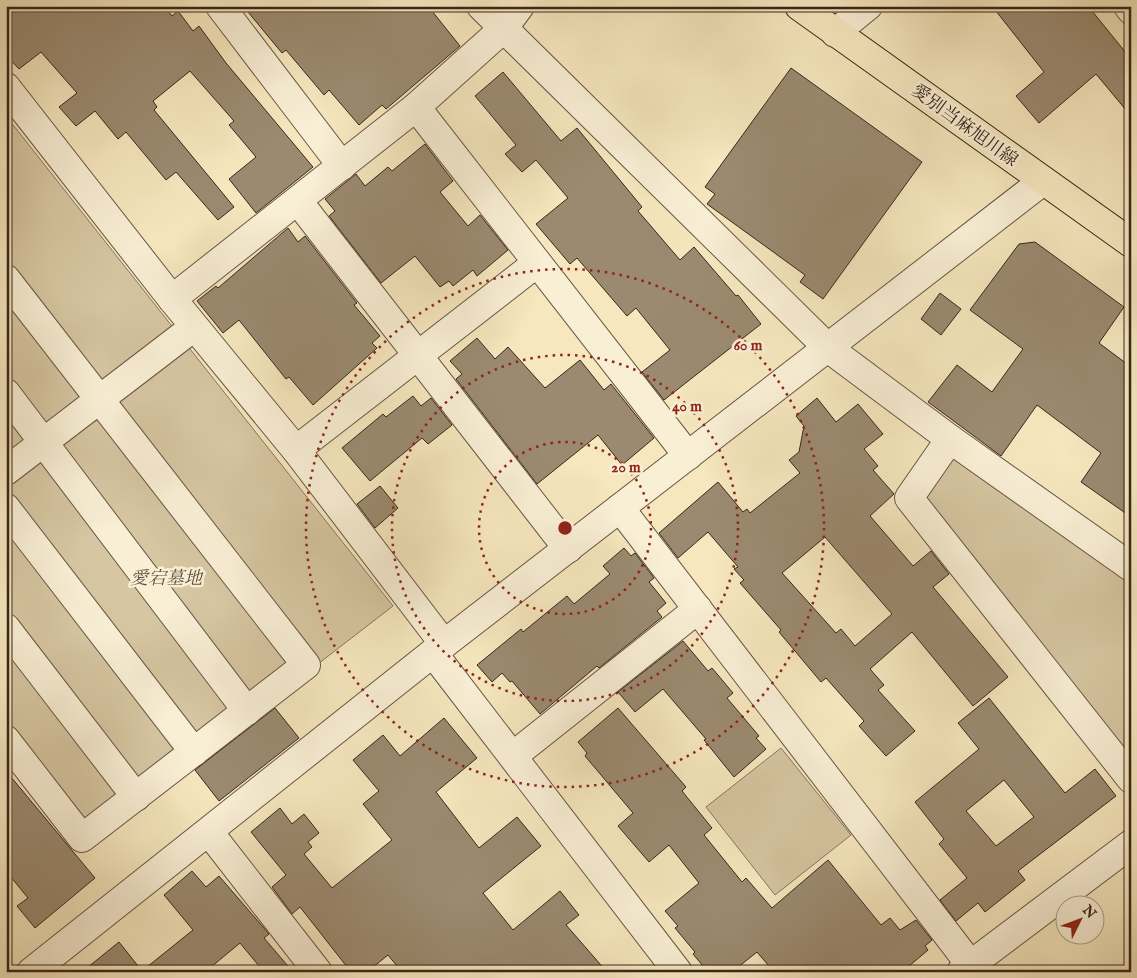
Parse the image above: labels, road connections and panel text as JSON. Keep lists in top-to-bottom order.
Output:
{
  "streets": {
    "main road": ["愛別当麻旭川線"]
  },
  "parks": ["愛宕墓地"],
  "north": "top right",
  "rings": ["60 m", "40 m", "20 m"]
}
